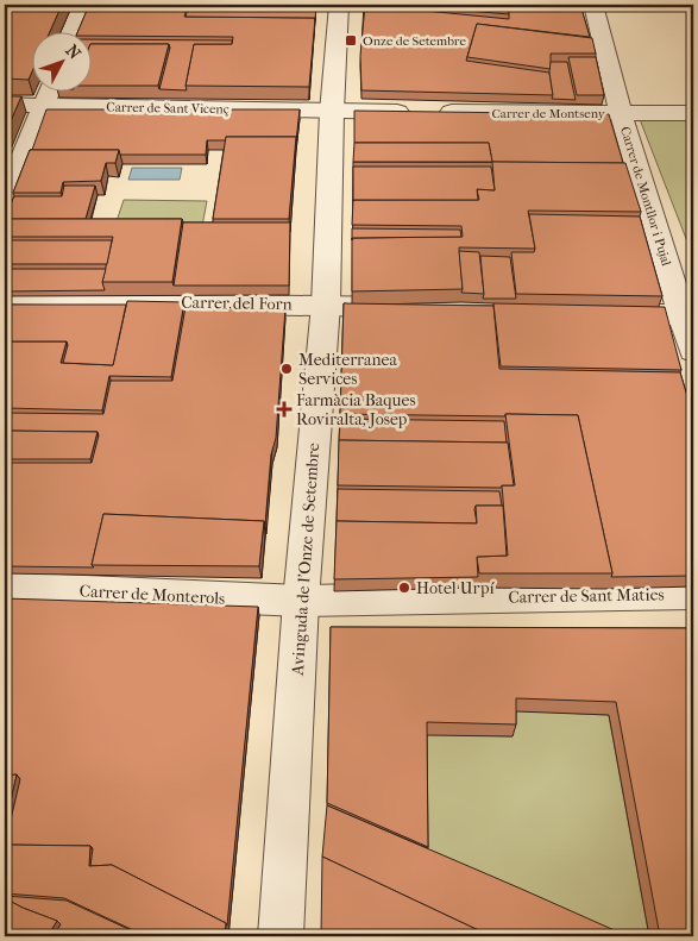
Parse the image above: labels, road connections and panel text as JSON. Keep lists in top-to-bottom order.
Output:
{
  "streets": {
    "street": [
      "Carrer de Sant Vicenç",
      "Carrer de Montseny",
      "Carrer de Montllor i Pujal",
      "Carrer del Forn",
      "Avinguda de l'Onze de Setembre",
      "Carrer de Monterols",
      "Carrer de Sant Maties"
    ]
  },
  "crossings": [
    ["Carrer de Sant Vicenç", "Carrer de Montseny"],
    ["Carrer de Sant Vicenç", "Avinguda de l'Onze de Setembre"],
    ["Carrer de Montseny", "Carrer de Montllor i Pujal"],
    ["Carrer de Montseny", "Avinguda de l'Onze de Setembre"],
    ["Carrer del Forn", "Avinguda de l'Onze de Setembre"],
    ["Avinguda de l'Onze de Setembre", "Carrer de Monterols"],
    ["Avinguda de l'Onze de Setembre", "Carrer de Sant Maties"],
    ["Carrer de Monterols", "Carrer de Sant Maties"]
  ],
  "places": {
    "transit": ["Onze de Setembre"],
    "other": ["Mediterranea Services", "Hotel Urpí"],
    "health": ["Farmàcia Baques Roviralta, Josep"]
  },
  "north": "top right"
}
